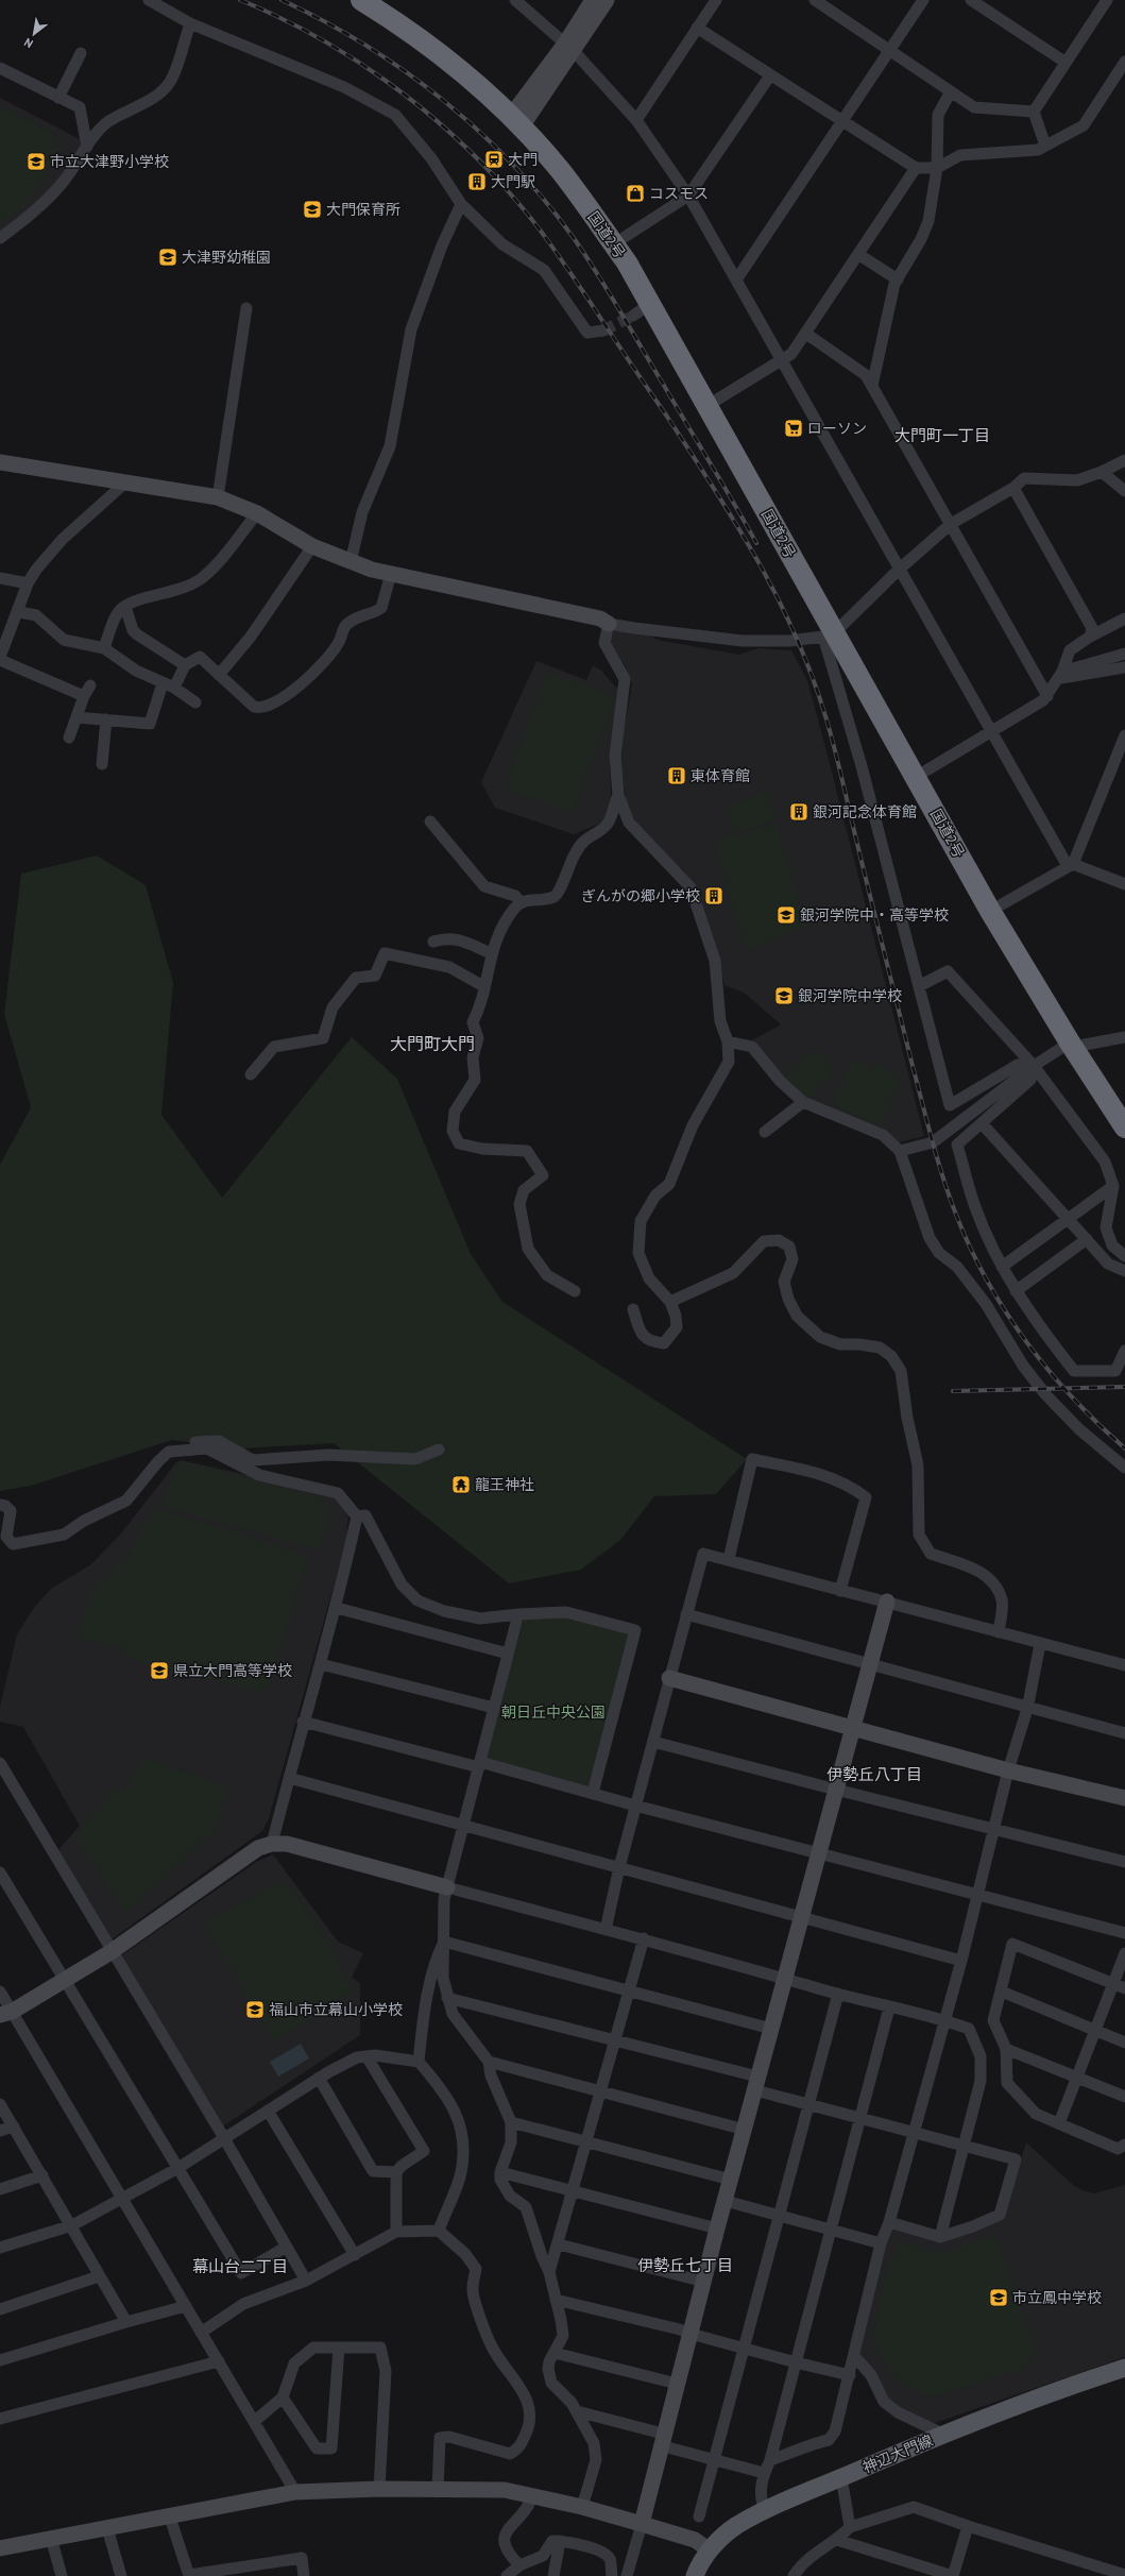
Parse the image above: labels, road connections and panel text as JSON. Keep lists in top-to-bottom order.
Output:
{
  "streets": {
    "highway": ["国道2号"],
    "main road": ["神辺大門線"]
  },
  "districts": [
    "大門町一丁目",
    "大門町大門",
    "伊勢丘八丁目",
    "伊勢丘七丁目",
    "幕山台二丁目"
  ],
  "parks": ["朝日丘中央公園"],
  "places": {
    "station": ["大門"],
    "school or university": [
      "市立大津野小学校",
      "大門保育所",
      "大津野幼稚園",
      "銀河学院中・高等学校",
      "銀河学院中学校",
      "県立大門高等学校",
      "福山市立幕山小学校",
      "市立鳳中学校"
    ],
    "building": [
      "大門駅",
      "東体育館",
      "銀河記念体育館",
      "ぎんがの郷小学校"
    ],
    "shop": ["コスモス"],
    "supermarket": ["ローソン"],
    "temple": ["龍王神社"]
  },
  "north": "bottom left"
}
